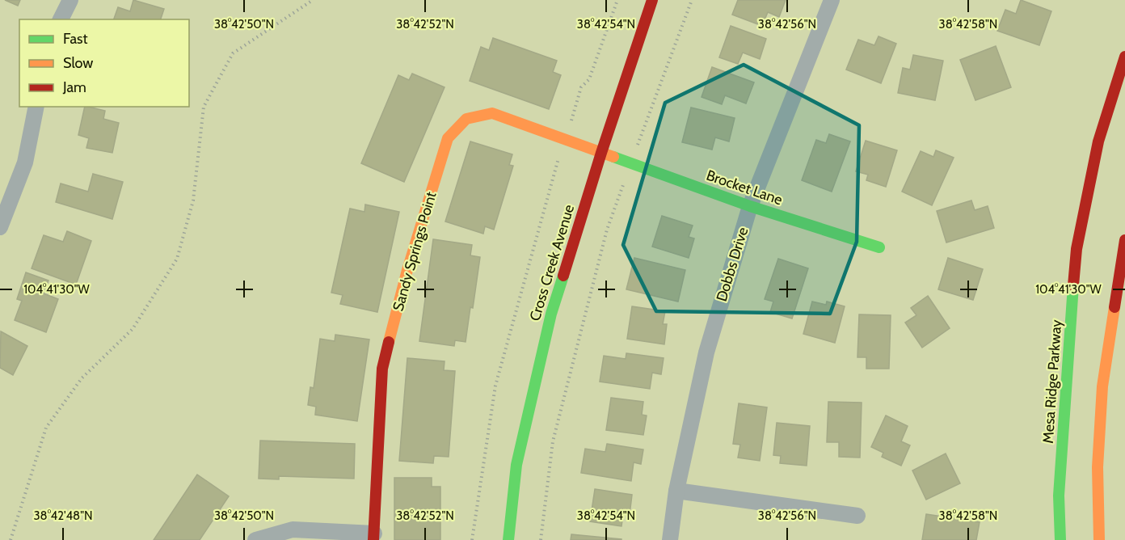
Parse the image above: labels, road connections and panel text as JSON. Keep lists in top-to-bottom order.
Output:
{
  "streets": {
    "main road": [
      "Brocket Lane",
      "Sandy Springs Point",
      "Cross Creek Avenue",
      "Mesa Ridge Parkway"
    ],
    "street": ["Dobbs Drive"]
  },
  "crossings": [
    ["Brocket Lane", "Sandy Springs Point"],
    ["Brocket Lane", "Cross Creek Avenue"],
    ["Brocket Lane", "Dobbs Drive"],
    ["Sandy Springs Point", "Cross Creek Avenue"]
  ],
  "legend": ["Fast", "Slow", "Jam"],
  "coordinates": [
    "38°42'50\"N",
    "38°42'52\"N",
    "38°42'54\"N",
    "38°42'56\"N",
    "38°42'58\"N",
    "104°41'30\"W",
    "38°42'48\"N"
  ]
}
